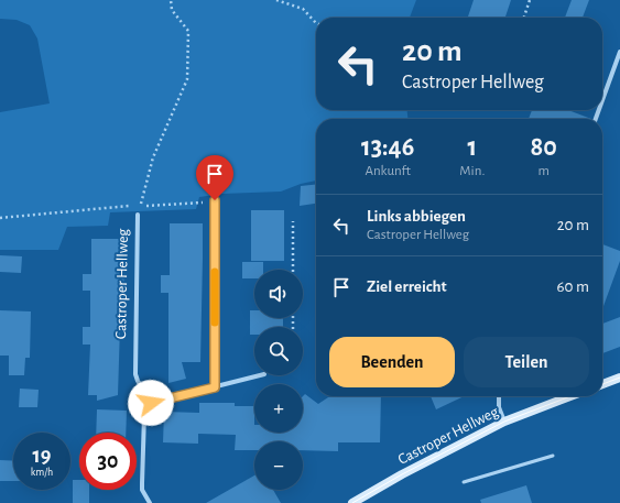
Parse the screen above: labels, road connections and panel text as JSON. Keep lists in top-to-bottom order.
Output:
{
  "streets": {
    "main road": ["Castroper Hellweg"]
  },
  "page": {
    "turn": ["20 m", "Castroper Hellweg"],
    "eta": [
      "13:46",
      "Ankunft",
      "1",
      "Min.",
      "80",
      "m"
    ],
    "list": [
      {
        "name": "Links abbiegen",
        "note": "Castroper Hellweg",
        "value": "20 m"
      },
      {
        "name": "Ziel erreicht",
        "value": "60 m"
      }
    ],
    "map_buttons": ["+", "−"],
    "buttons": ["Beenden", "Teilen"],
    "speed": "19 km/h",
    "limit": "30"
  }
}
